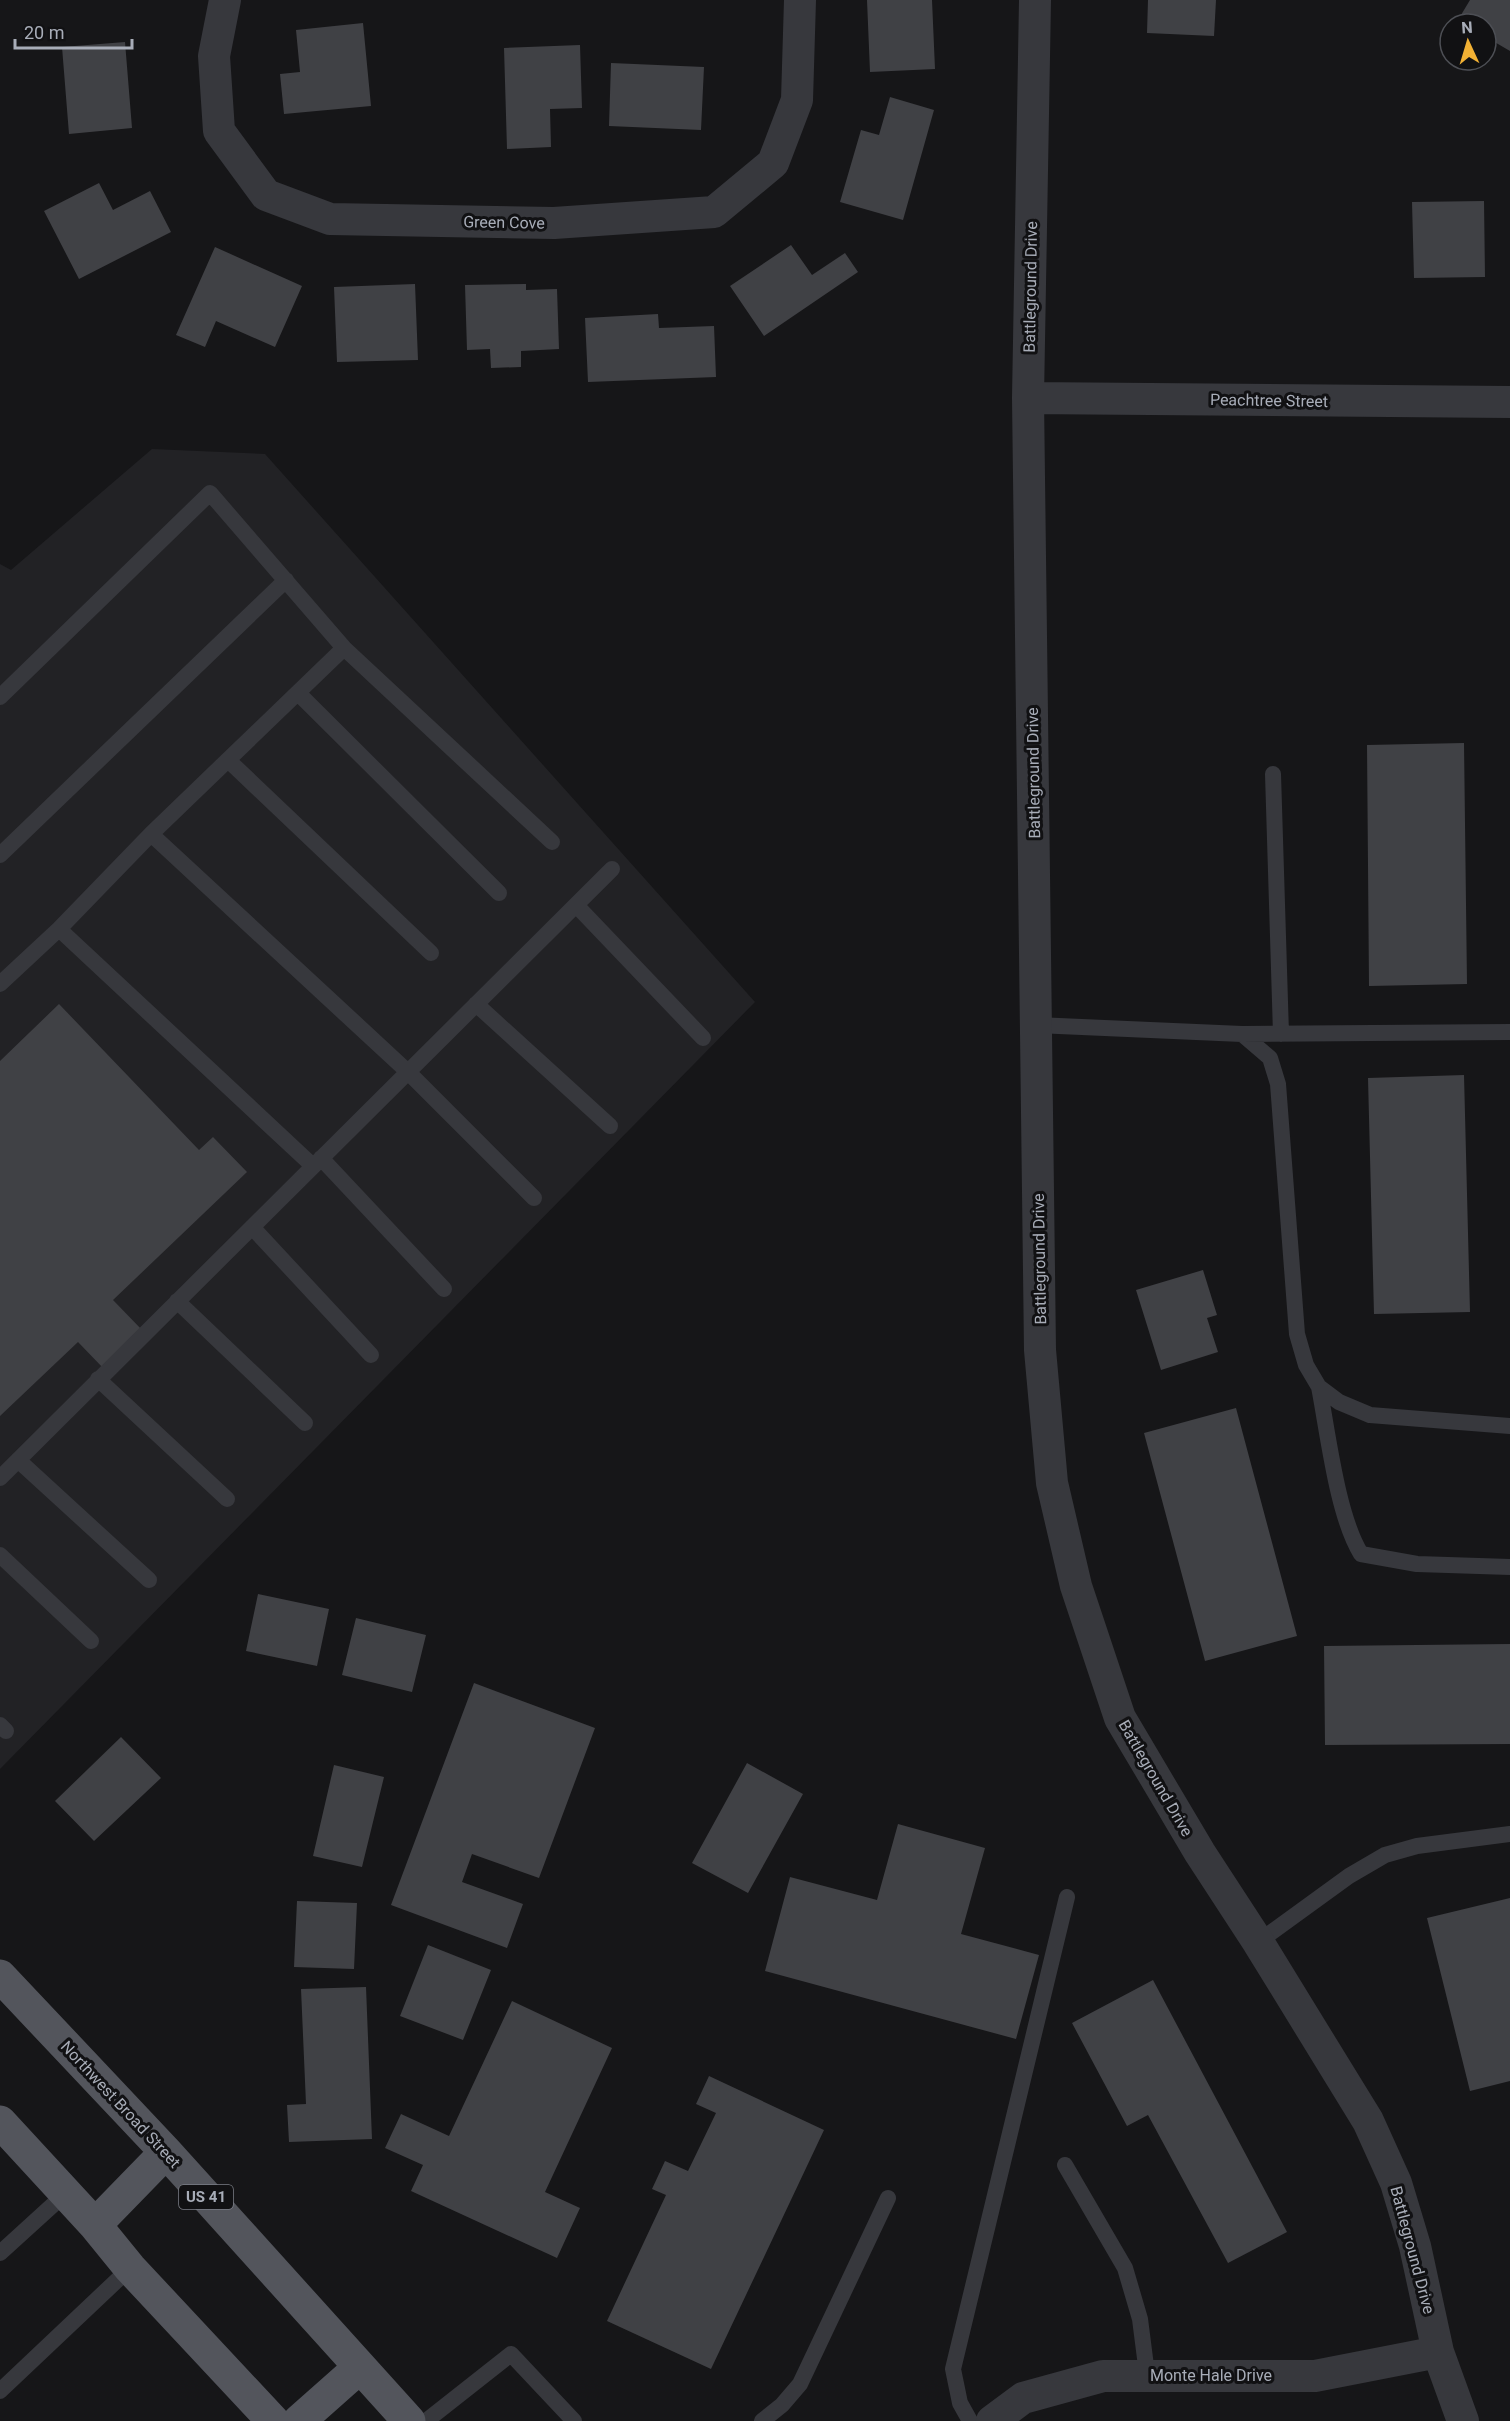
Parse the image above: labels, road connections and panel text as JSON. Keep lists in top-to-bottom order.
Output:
{
  "streets": {
    "main road": ["Northwest Broad Street", "US 41"],
    "street": [
      "Green Cove",
      "Battleground Drive",
      "Peachtree Street",
      "Monte Hale Drive"
    ]
  },
  "crossings": [
    ["Battleground Drive", "Peachtree Street"],
    ["Battleground Drive", "Monte Hale Drive"]
  ],
  "scale_bar": "20 m",
  "north": "top"
}
